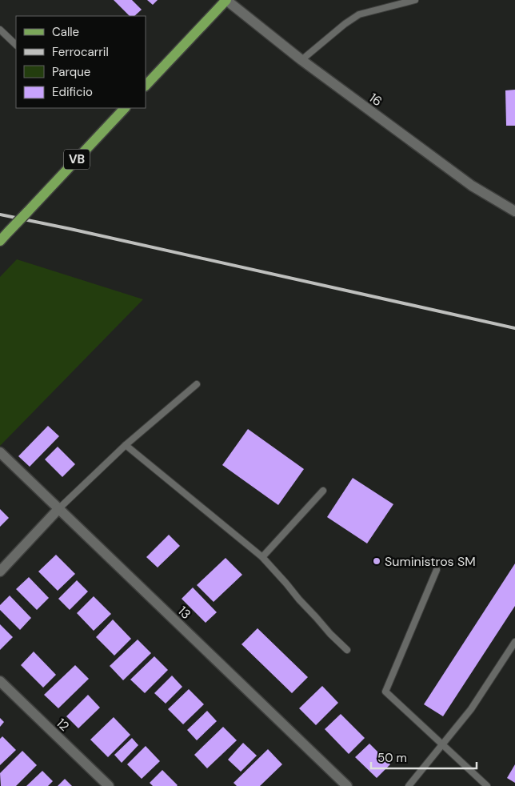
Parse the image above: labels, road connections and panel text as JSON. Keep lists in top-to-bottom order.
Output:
{
  "streets": {
    "main road": ["VB"],
    "street": ["16", "13", "12"]
  },
  "places": ["Suministros SM"],
  "legend": [
    "Calle",
    "Ferrocarril",
    "Parque",
    "Edificio"
  ],
  "scale_bar": "50 m"
}
